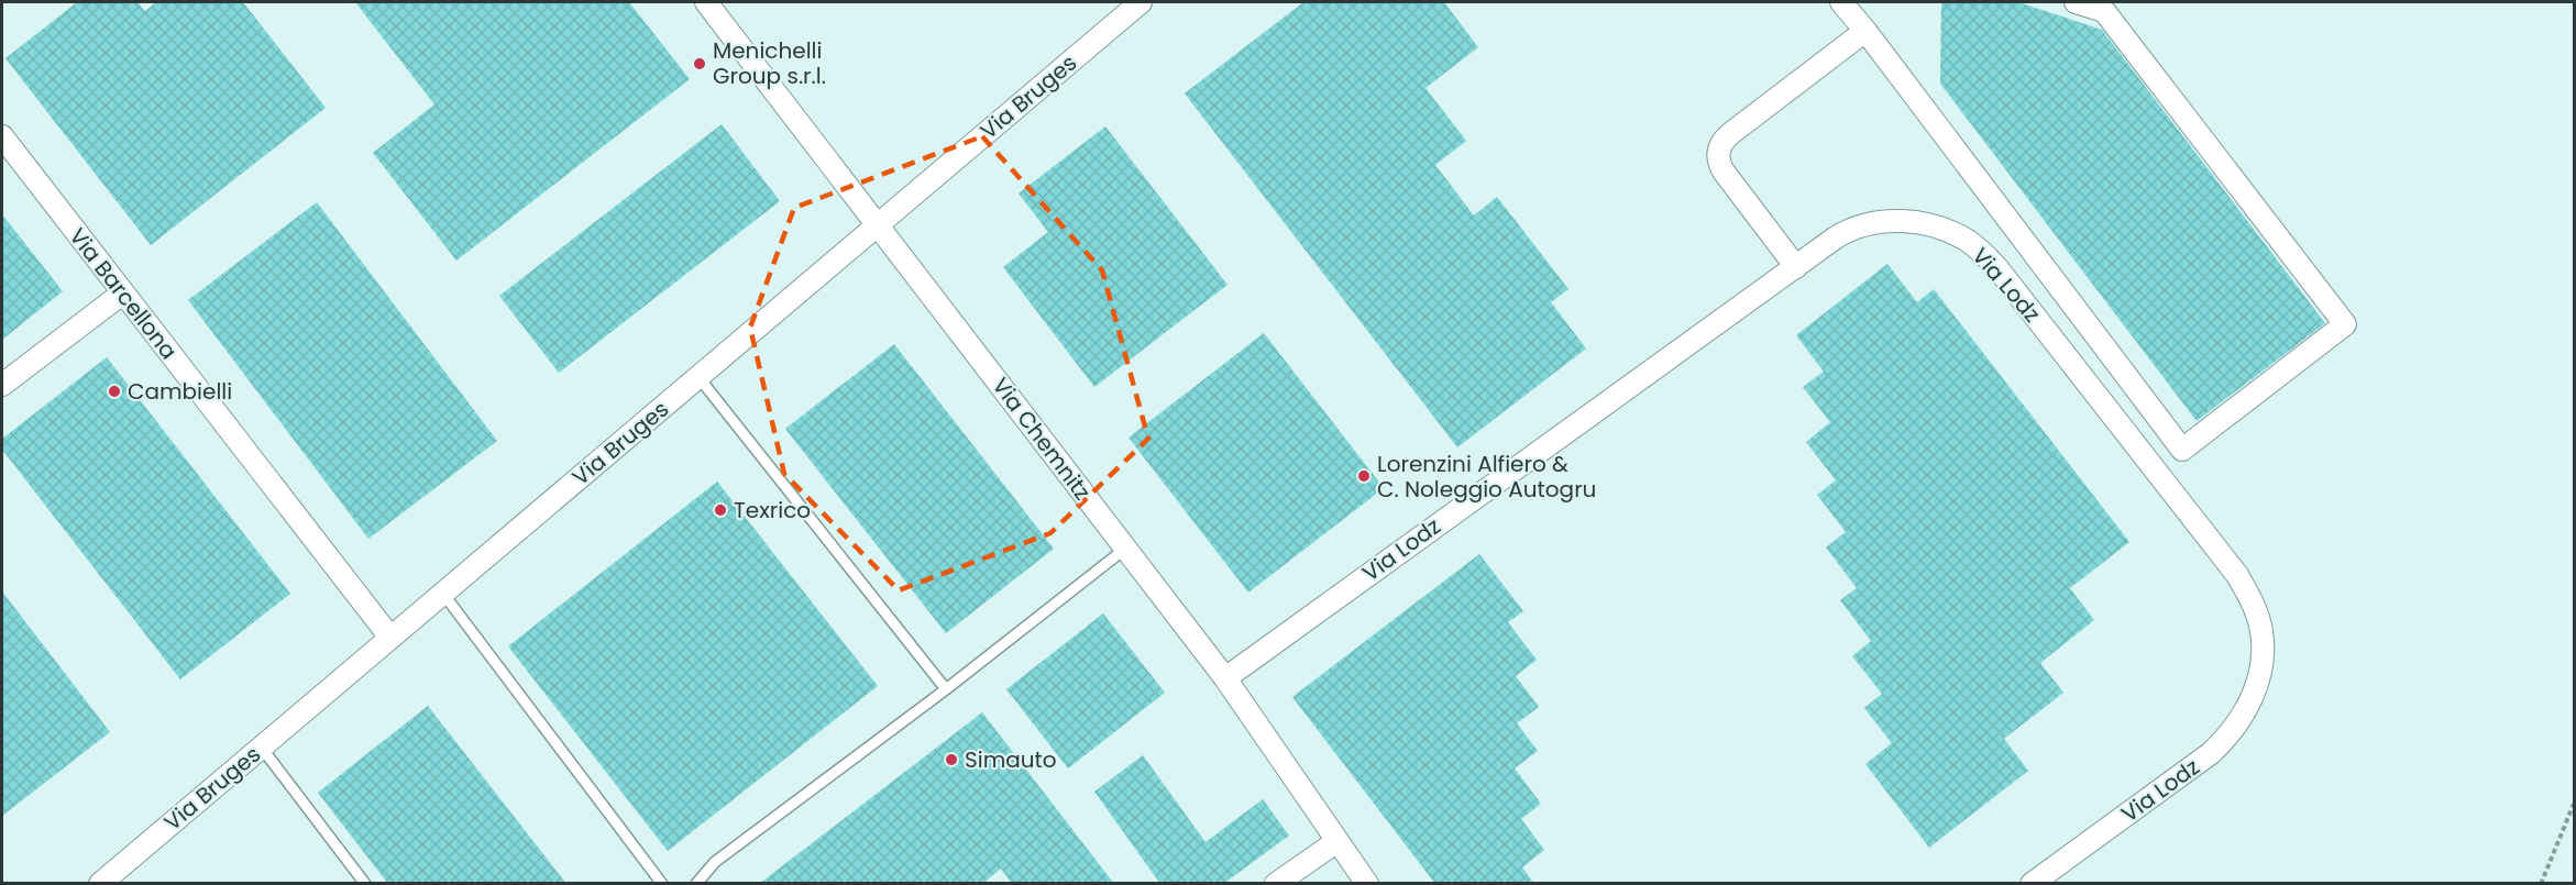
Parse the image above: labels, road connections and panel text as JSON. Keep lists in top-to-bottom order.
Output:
{
  "streets": {
    "street": [
      "Via Bruges",
      "Via Lodz",
      "Via Barcellona",
      "Via Chemnitz"
    ]
  },
  "crossings": [
    ["Via Bruges", "Via Barcellona"],
    ["Via Bruges", "Via Chemnitz"],
    ["Via Lodz", "Via Chemnitz"]
  ],
  "places": [
    "Menichelli Group s.r.l.",
    "Cambielli",
    "Lorenzini Alfiero & C. Noleggio Autogru",
    "Texrico",
    "Simauto"
  ]
}
